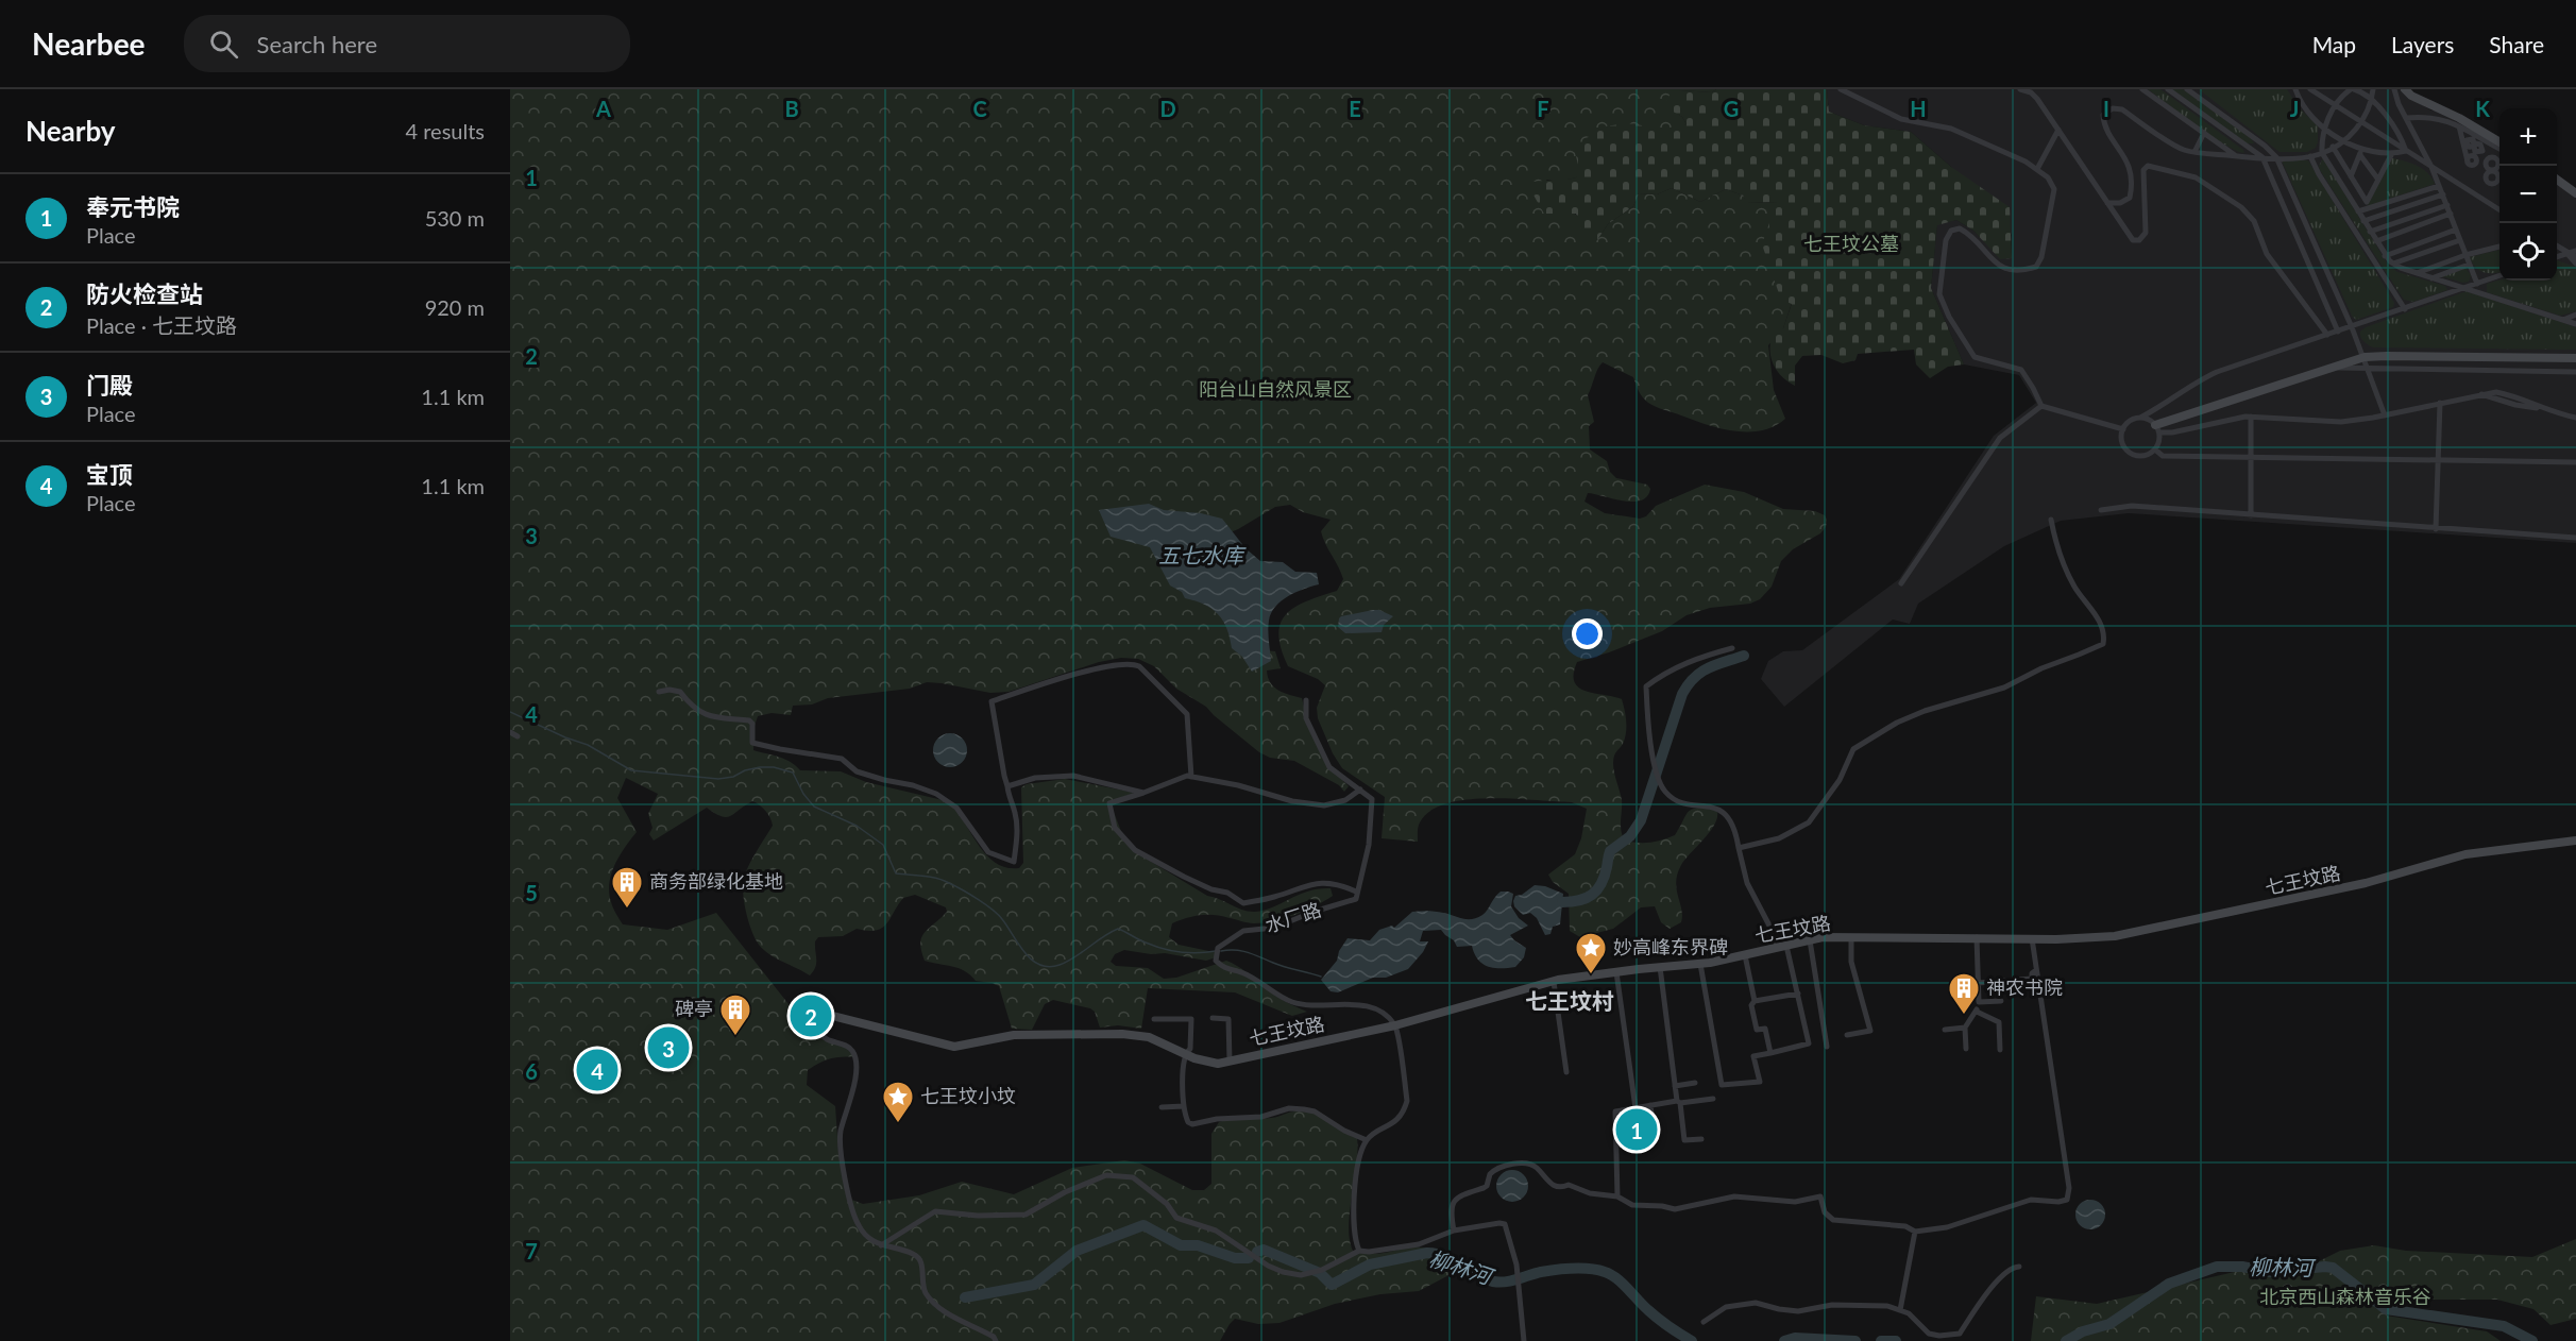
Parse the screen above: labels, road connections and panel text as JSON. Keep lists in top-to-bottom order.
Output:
{
  "streets": {
    "street": ["七王坟路", "水厂路"]
  },
  "crossings": [
    ["七王坟路", "水厂路"]
  ],
  "districts": ["七王坟村"],
  "water": ["五七水库", "柳林河"],
  "parks": ["七王坟公墓", "阳台山自然风景区", "北京西山森林音乐谷"],
  "places": {
    "building": ["商务部绿化基地", "神农书院", "碑亭"],
    "place": ["妙高峰东界碑", "七王坟小坟"]
  },
  "page": {
    "header": "Nearbee",
    "search": "Search here",
    "nav": ["Map", "Layers", "Share"],
    "heading": ["Nearby", "4 results"],
    "map_buttons": ["+", "−"],
    "list": [
      {
        "mark": "1",
        "name": "奉元书院",
        "note": "Place",
        "value": "530 m"
      },
      {
        "mark": "2",
        "name": "防火检查站",
        "note": "Place · 七王坟路",
        "value": "920 m"
      },
      {
        "mark": "3",
        "name": "门殿",
        "note": "Place",
        "value": "1.1 km"
      },
      {
        "mark": "4",
        "name": "宝顶",
        "note": "Place",
        "value": "1.1 km"
      }
    ],
    "pins": [
      "2",
      "3",
      "4",
      "1"
    ]
  },
  "grid": {
    "columns": [
      "A",
      "B",
      "C",
      "D",
      "E",
      "F",
      "G",
      "H",
      "I",
      "J",
      "K"
    ],
    "rows": [
      "1",
      "2",
      "3",
      "4",
      "5",
      "6",
      "7"
    ]
  }
}
